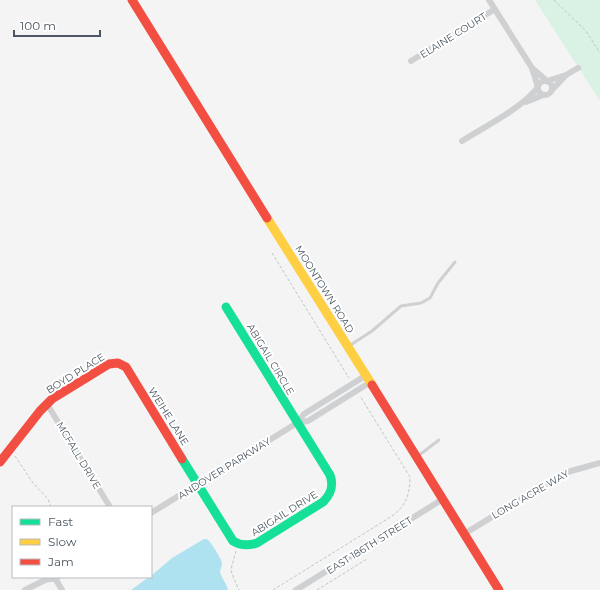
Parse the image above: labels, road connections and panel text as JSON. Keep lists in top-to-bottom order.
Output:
{
  "streets": {
    "street": [
      "ELAINE COURT",
      "MOONTOWN ROAD",
      "ABIGAIL CIRCLE",
      "BOYD PLACE",
      "WEIHE LANE",
      "MCFALL DRIVE",
      "ANDOVER PARKWAY",
      "LONG ACRE WAY",
      "ABIGAIL DRIVE",
      "EAST 186TH STREET"
    ]
  },
  "crossings": [
    ["MOONTOWN ROAD", "ANDOVER PARKWAY"],
    ["MOONTOWN ROAD", "LONG ACRE WAY"],
    ["MOONTOWN ROAD", "EAST 186TH STREET"],
    ["ABIGAIL CIRCLE", "ANDOVER PARKWAY"],
    ["ABIGAIL CIRCLE", "ABIGAIL DRIVE"],
    ["BOYD PLACE", "WEIHE LANE"],
    ["BOYD PLACE", "MCFALL DRIVE"],
    ["WEIHE LANE", "ANDOVER PARKWAY"],
    ["ANDOVER PARKWAY", "ABIGAIL DRIVE"]
  ],
  "legend": ["Fast", "Slow", "Jam"],
  "scale_bar": "100 m"
}
